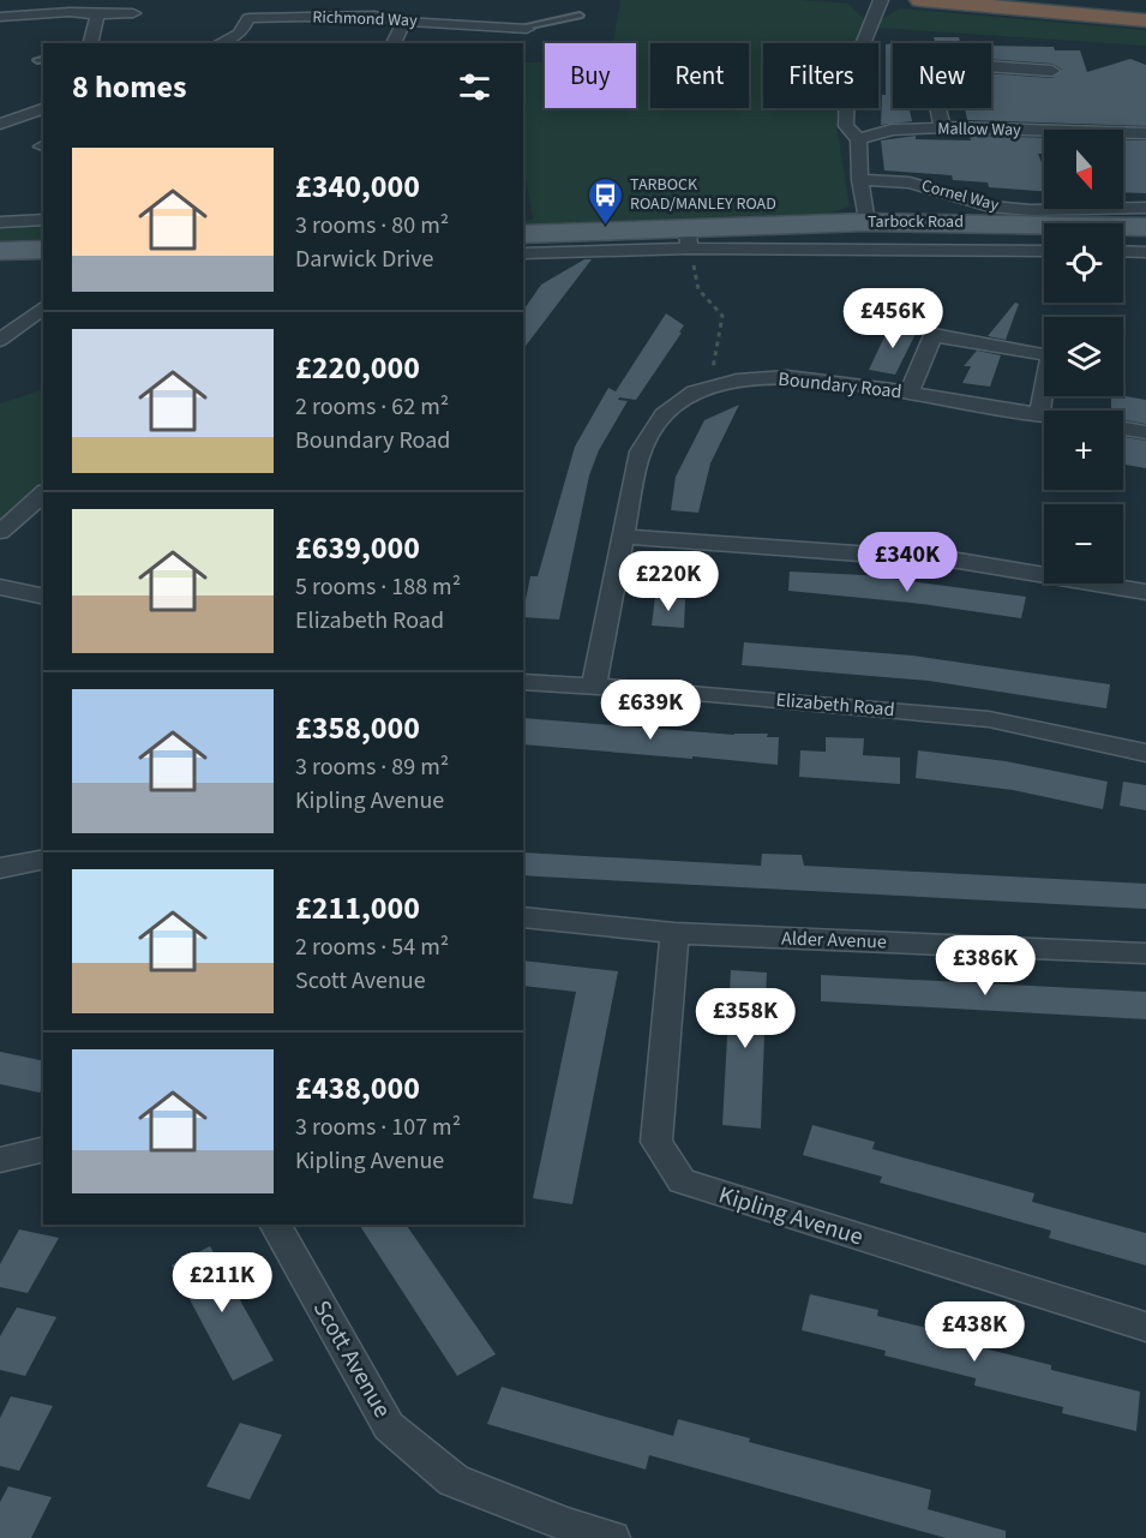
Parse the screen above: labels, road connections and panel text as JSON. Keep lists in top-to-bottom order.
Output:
{
  "streets": {
    "main road": ["Tarbock Road"],
    "street": [
      "Richmond Way",
      "Mallow Way",
      "Cornel Way",
      "Boundary Road",
      "Elizabeth Road",
      "Alder Avenue",
      "Kipling Avenue",
      "Scott Avenue"
    ]
  },
  "crossings": [
    ["Boundary Road", "Elizabeth Road"],
    ["Alder Avenue", "Kipling Avenue"]
  ],
  "places": {
    "bus stop": ["TARBOCK ROAD/MANLEY ROAD"]
  },
  "north": "bottom",
  "page": {
    "chip": [
      "Buy",
      "Rent",
      "Filters",
      "New"
    ],
    "heading": "8 homes",
    "map_buttons": ["+", "−"],
    "list": [
      {
        "name": "£340,000",
        "note": "3 rooms · 80 m² · Darwick Drive"
      },
      {
        "name": "£220,000",
        "note": "2 rooms · 62 m² · Boundary Road"
      },
      {
        "name": "£639,000",
        "note": "5 rooms · 188 m² · Elizabeth Road"
      },
      {
        "name": "£358,000",
        "note": "3 rooms · 89 m² · Kipling Avenue"
      },
      {
        "name": "£211,000",
        "note": "2 rooms · 54 m² · Scott Avenue"
      },
      {
        "name": "£438,000",
        "note": "3 rooms · 107 m² · Kipling Avenue"
      }
    ],
    "price": [
      "£456K",
      "£340K",
      "£220K",
      "£639K",
      "£386K",
      "£358K",
      "£211K",
      "£438K"
    ]
  }
}
